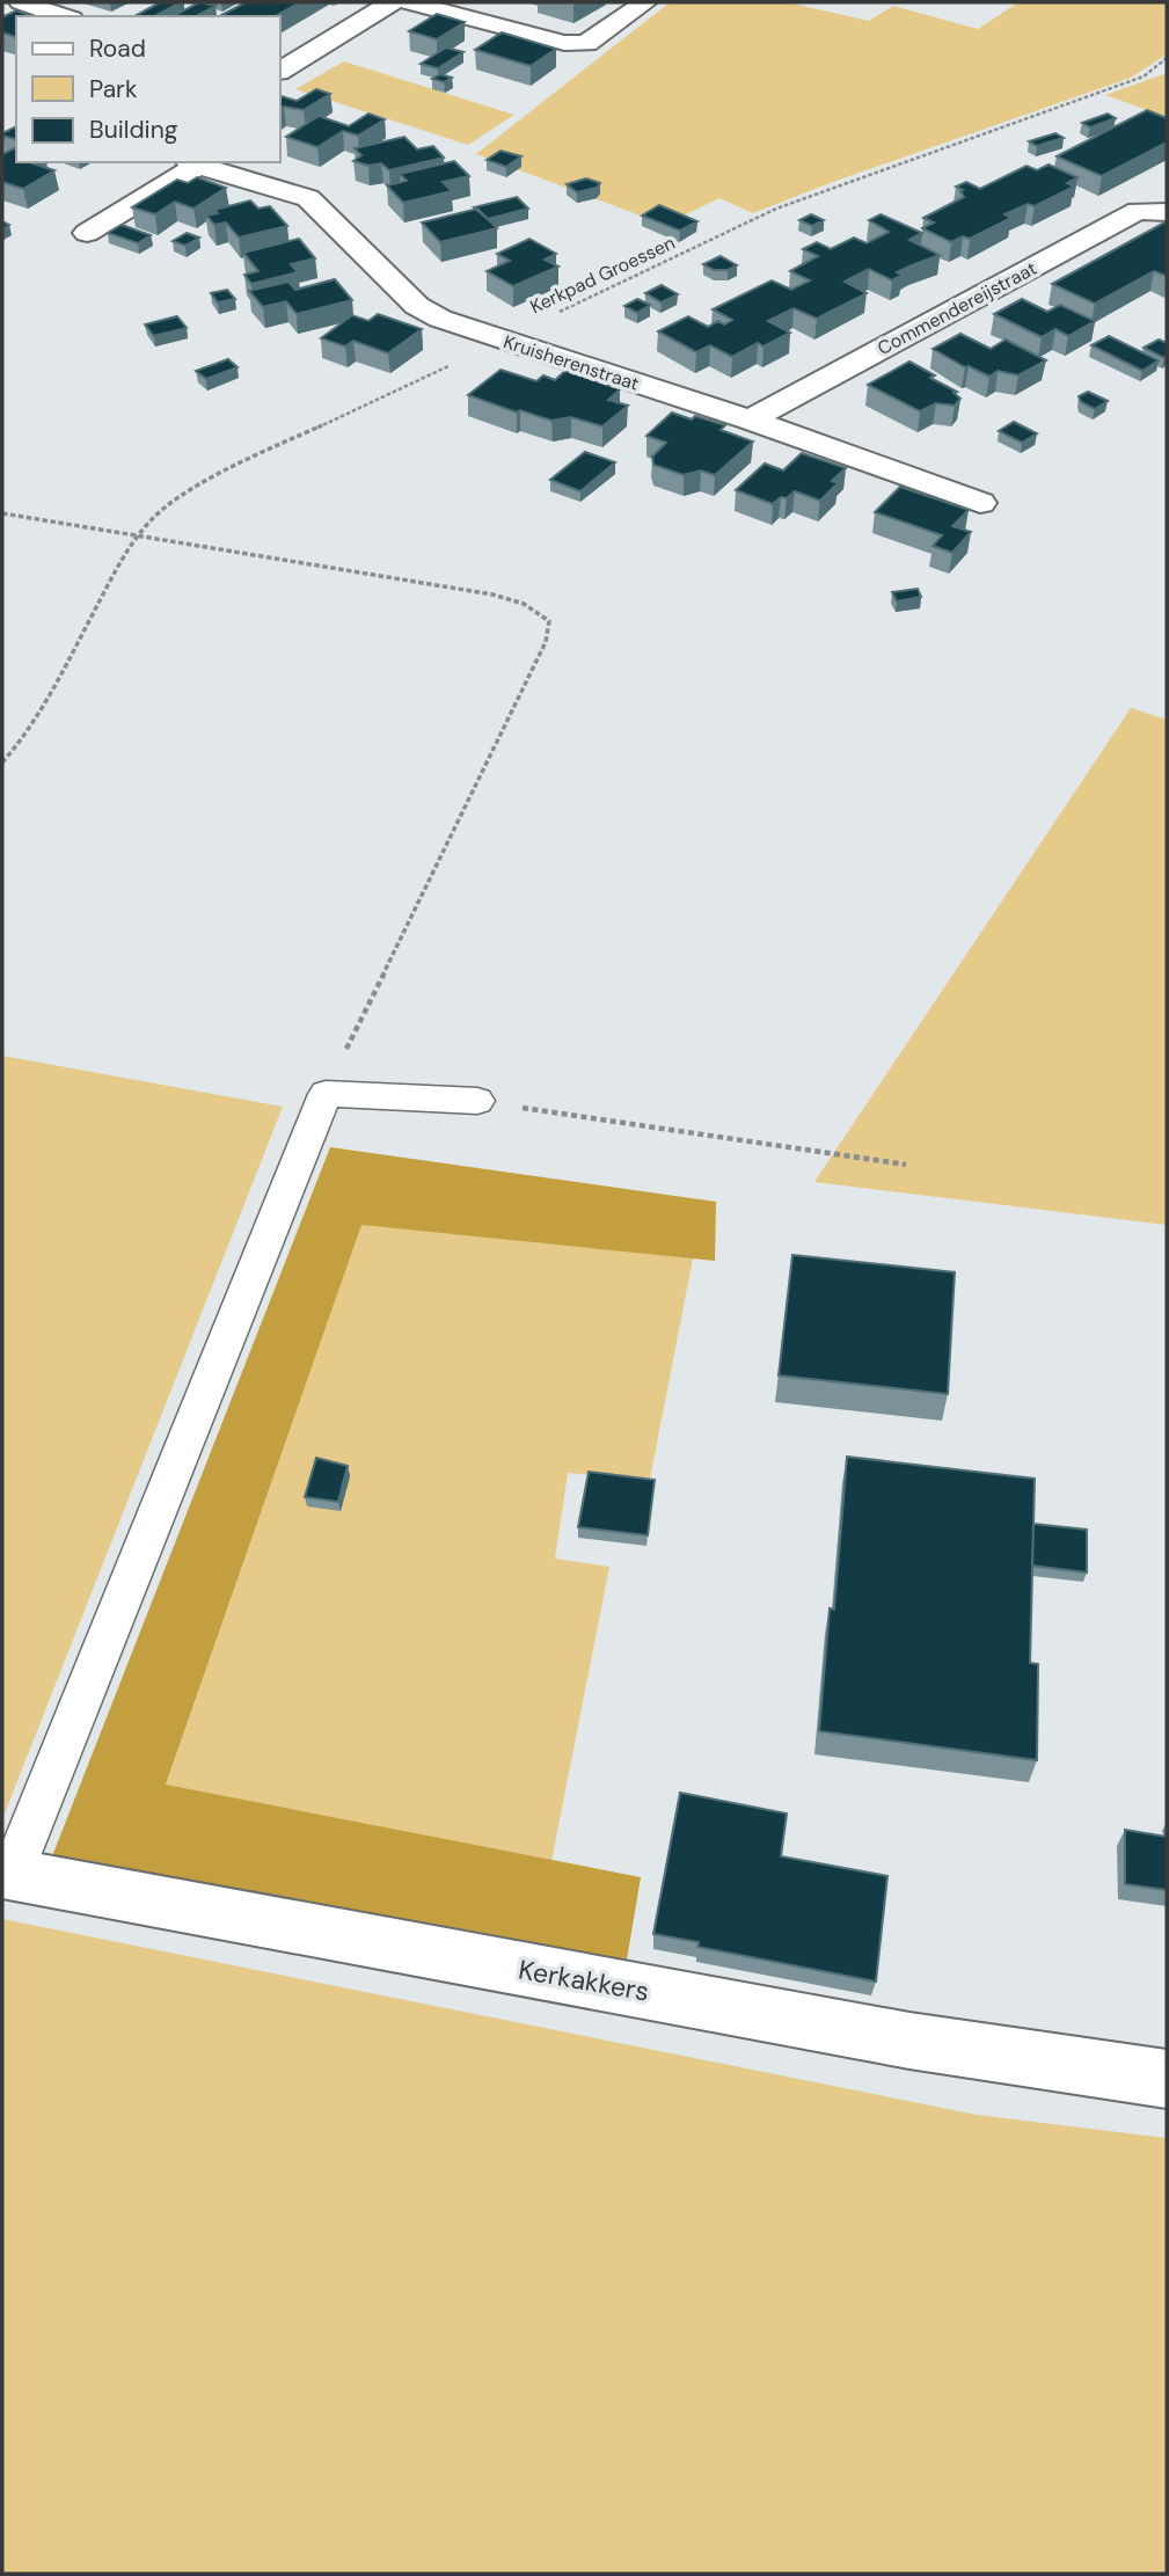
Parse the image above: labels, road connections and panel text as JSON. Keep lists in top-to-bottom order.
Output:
{
  "streets": {
    "street": ["Commendereijstraat", "Kruisherenstraat", "Kerkakkers"],
    "path": ["Kerkpad Groessen"]
  },
  "crossings": [
    ["Kerkpad Groessen", "Kruisherenstraat"],
    ["Commendereijstraat", "Kruisherenstraat"]
  ],
  "legend": ["Road", "Park", "Building"]
}
